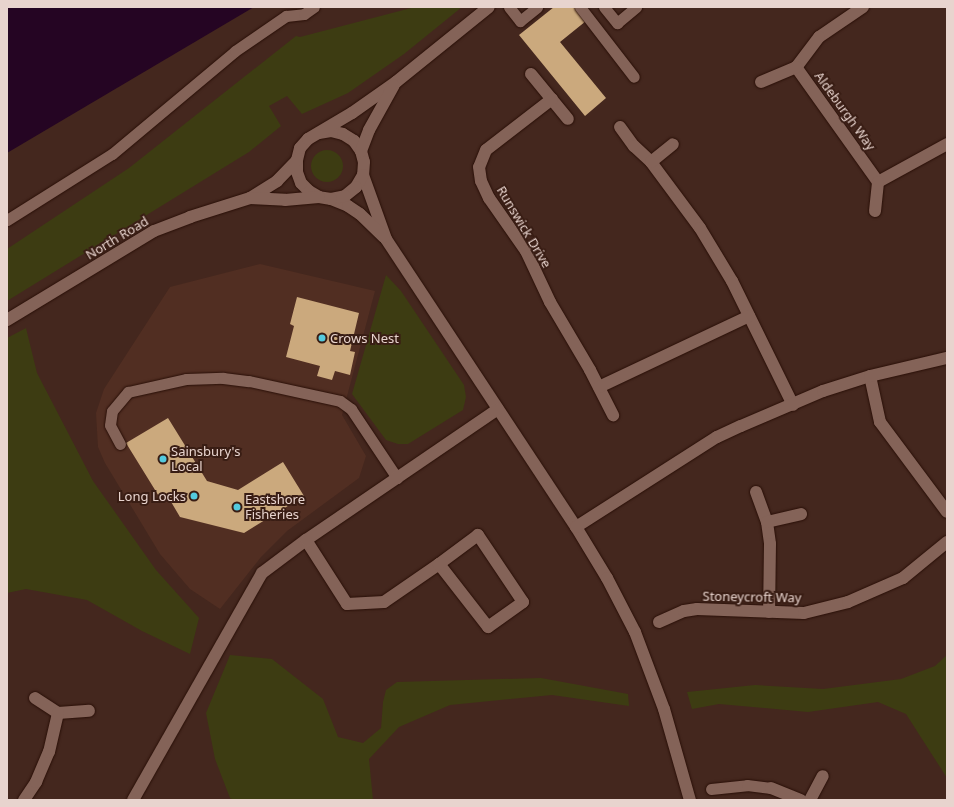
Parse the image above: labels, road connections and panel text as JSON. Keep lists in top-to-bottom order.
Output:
{
  "streets": {
    "street": [
      "Aldeburgh Way",
      "Runswick Drive",
      "North Road",
      "Stoneycroft Way"
    ]
  },
  "places": [
    "Crows Nest",
    "Sainsbury's Local",
    "Long Locks",
    "Eastshore Fisheries"
  ]
}
